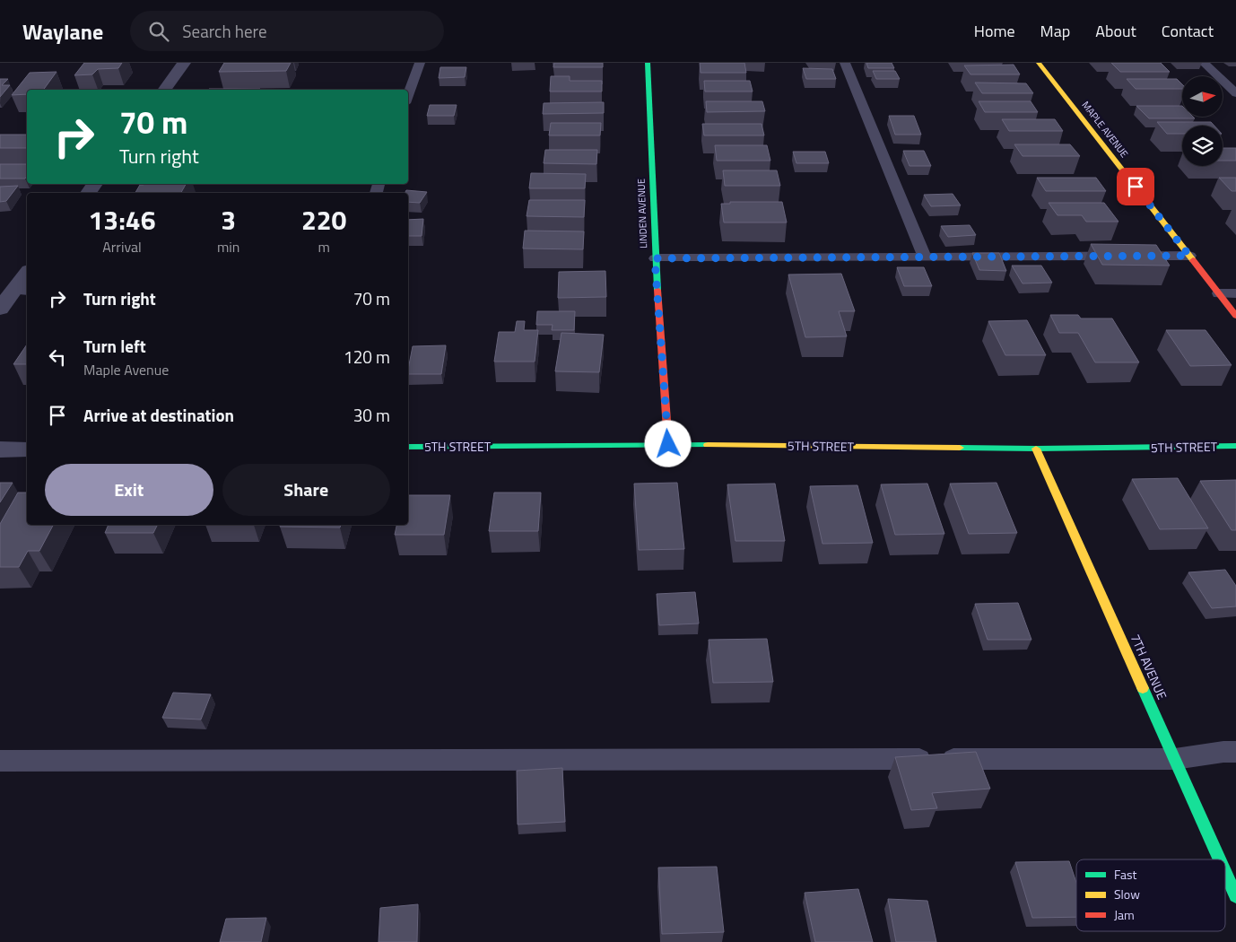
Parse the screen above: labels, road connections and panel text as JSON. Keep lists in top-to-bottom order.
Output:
{
  "streets": {
    "street": [
      "MAPLE AVENUE",
      "LINDEN AVENUE",
      "5TH STREET",
      "7TH AVENUE"
    ]
  },
  "crossings": [
    ["LINDEN AVENUE", "5TH STREET"],
    ["5TH STREET", "7TH AVENUE"]
  ],
  "legend": ["Fast", "Slow", "Jam"],
  "north": "right",
  "page": {
    "header": "Waylane",
    "search": "Search here",
    "nav": [
      "Home",
      "Map",
      "About",
      "Contact"
    ],
    "turn": ["70 m", "Turn right"],
    "eta": [
      "13:46",
      "Arrival",
      "3",
      "min",
      "220",
      "m"
    ],
    "list": [
      {
        "name": "Turn right",
        "value": "70 m"
      },
      {
        "name": "Turn left",
        "note": "Maple Avenue",
        "value": "120 m"
      },
      {
        "name": "Arrive at destination",
        "value": "30 m"
      }
    ],
    "buttons": ["Exit", "Share"]
  }
}
